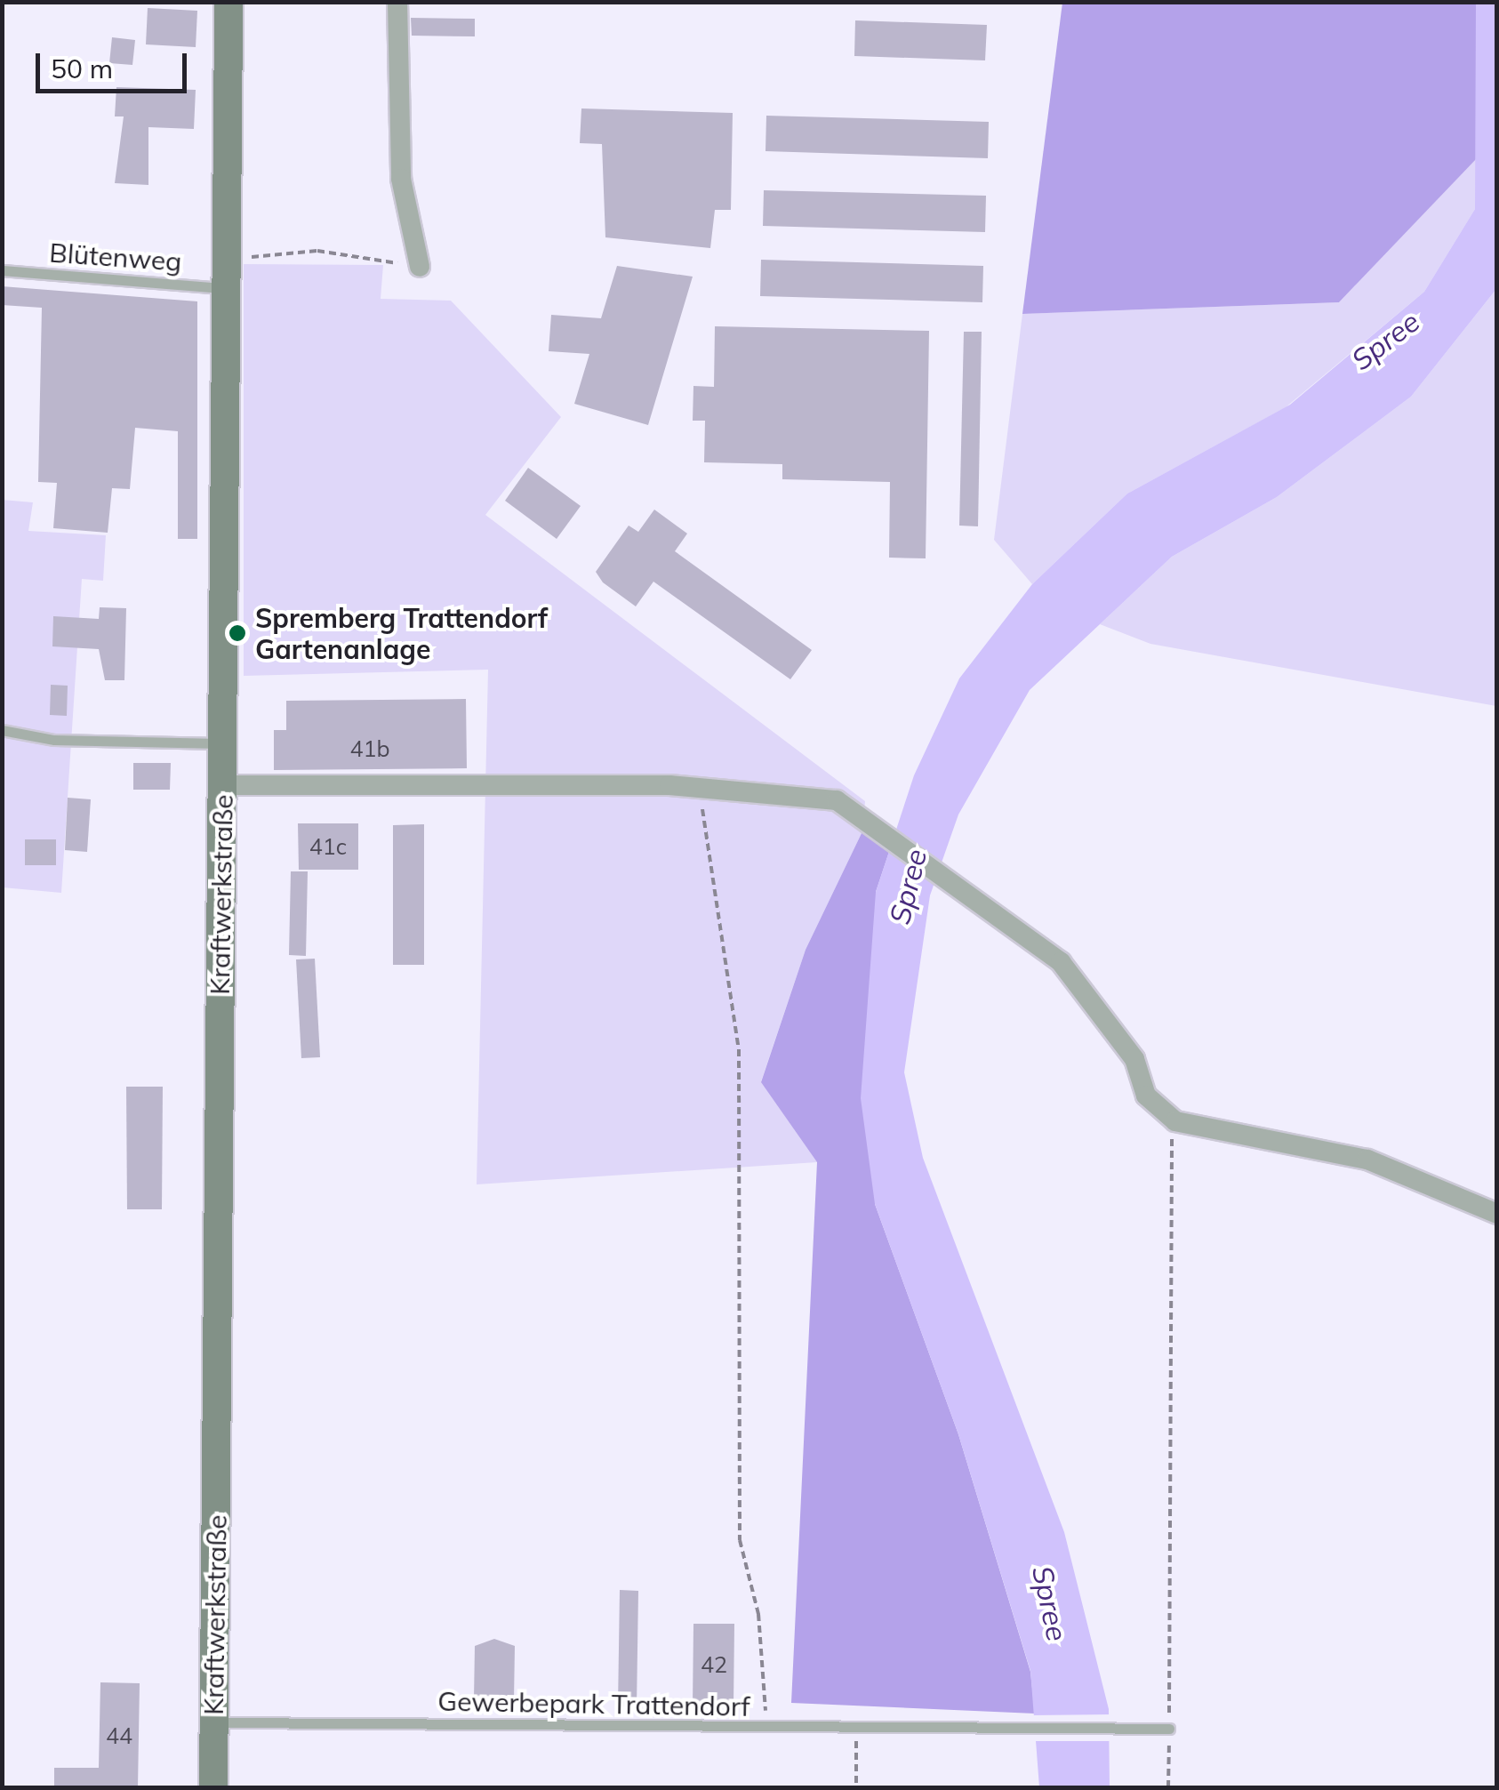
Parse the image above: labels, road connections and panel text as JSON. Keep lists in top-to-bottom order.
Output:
{
  "streets": {
    "main road": ["Kraftwerkstraße"],
    "lane": ["Blütenweg", "Gewerbepark Trattendorf"]
  },
  "crossings": [
    ["Blütenweg", "Kraftwerkstraße"],
    ["Kraftwerkstraße", "Gewerbepark Trattendorf"]
  ],
  "water": ["Spree"],
  "places": ["Spremberg Trattendorf Gartenanlage"],
  "house_numbers": [
    "41b",
    "41c",
    "42",
    "44"
  ],
  "scale_bar": "50 m"
}
